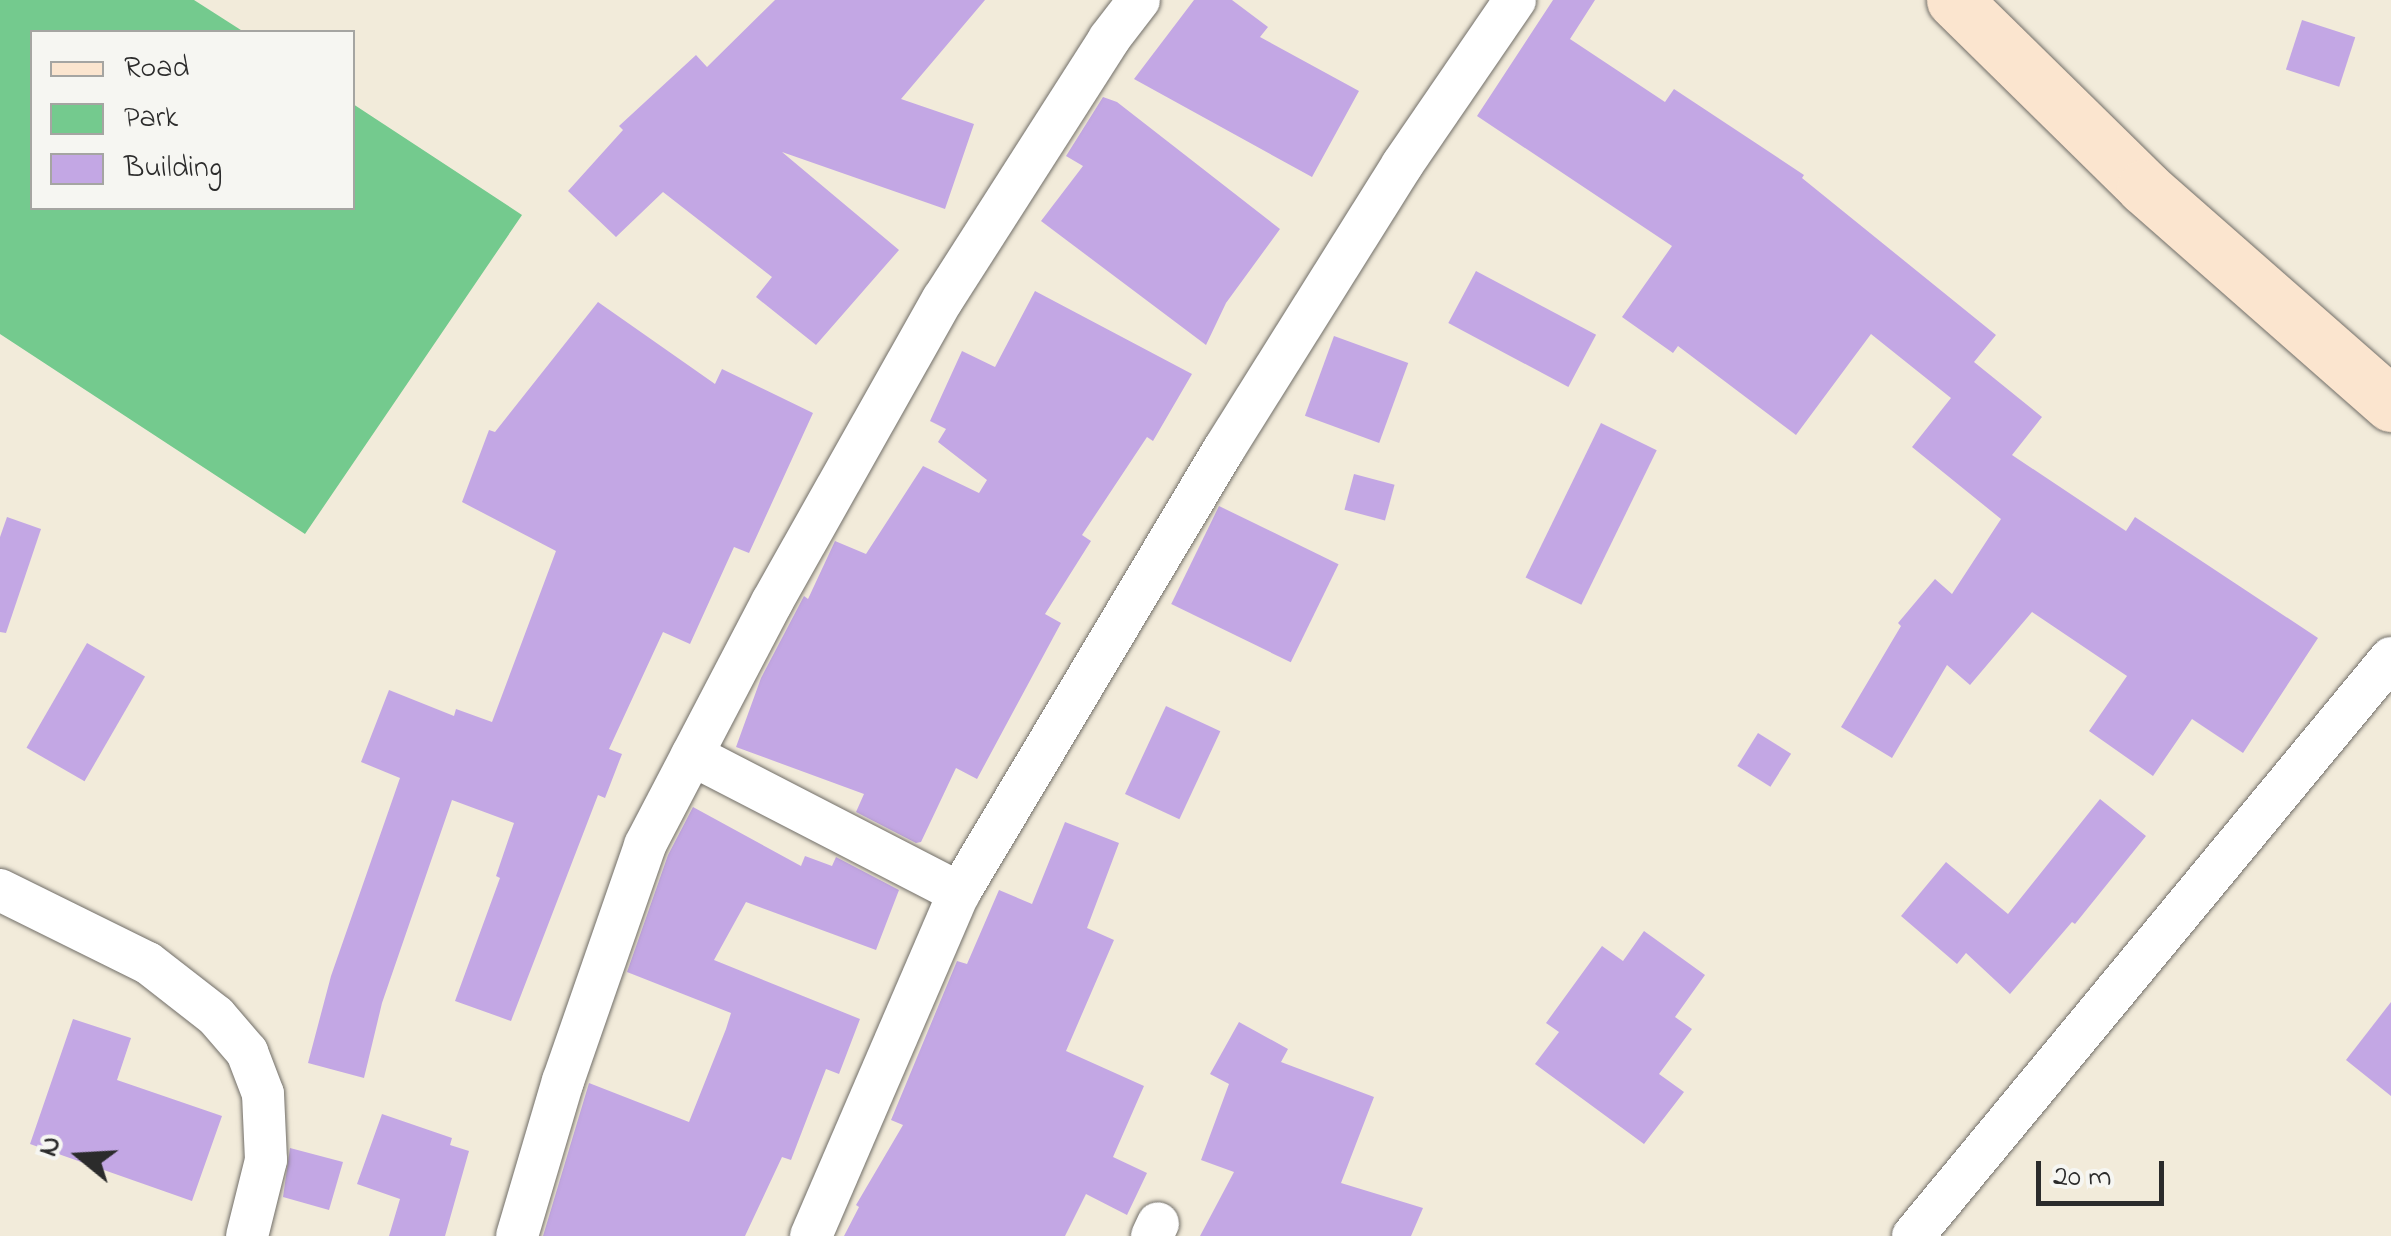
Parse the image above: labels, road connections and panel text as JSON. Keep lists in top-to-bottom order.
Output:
{
  "legend": ["Road", "Park", "Building"],
  "scale_bar": "20 m",
  "north": "left"
}
